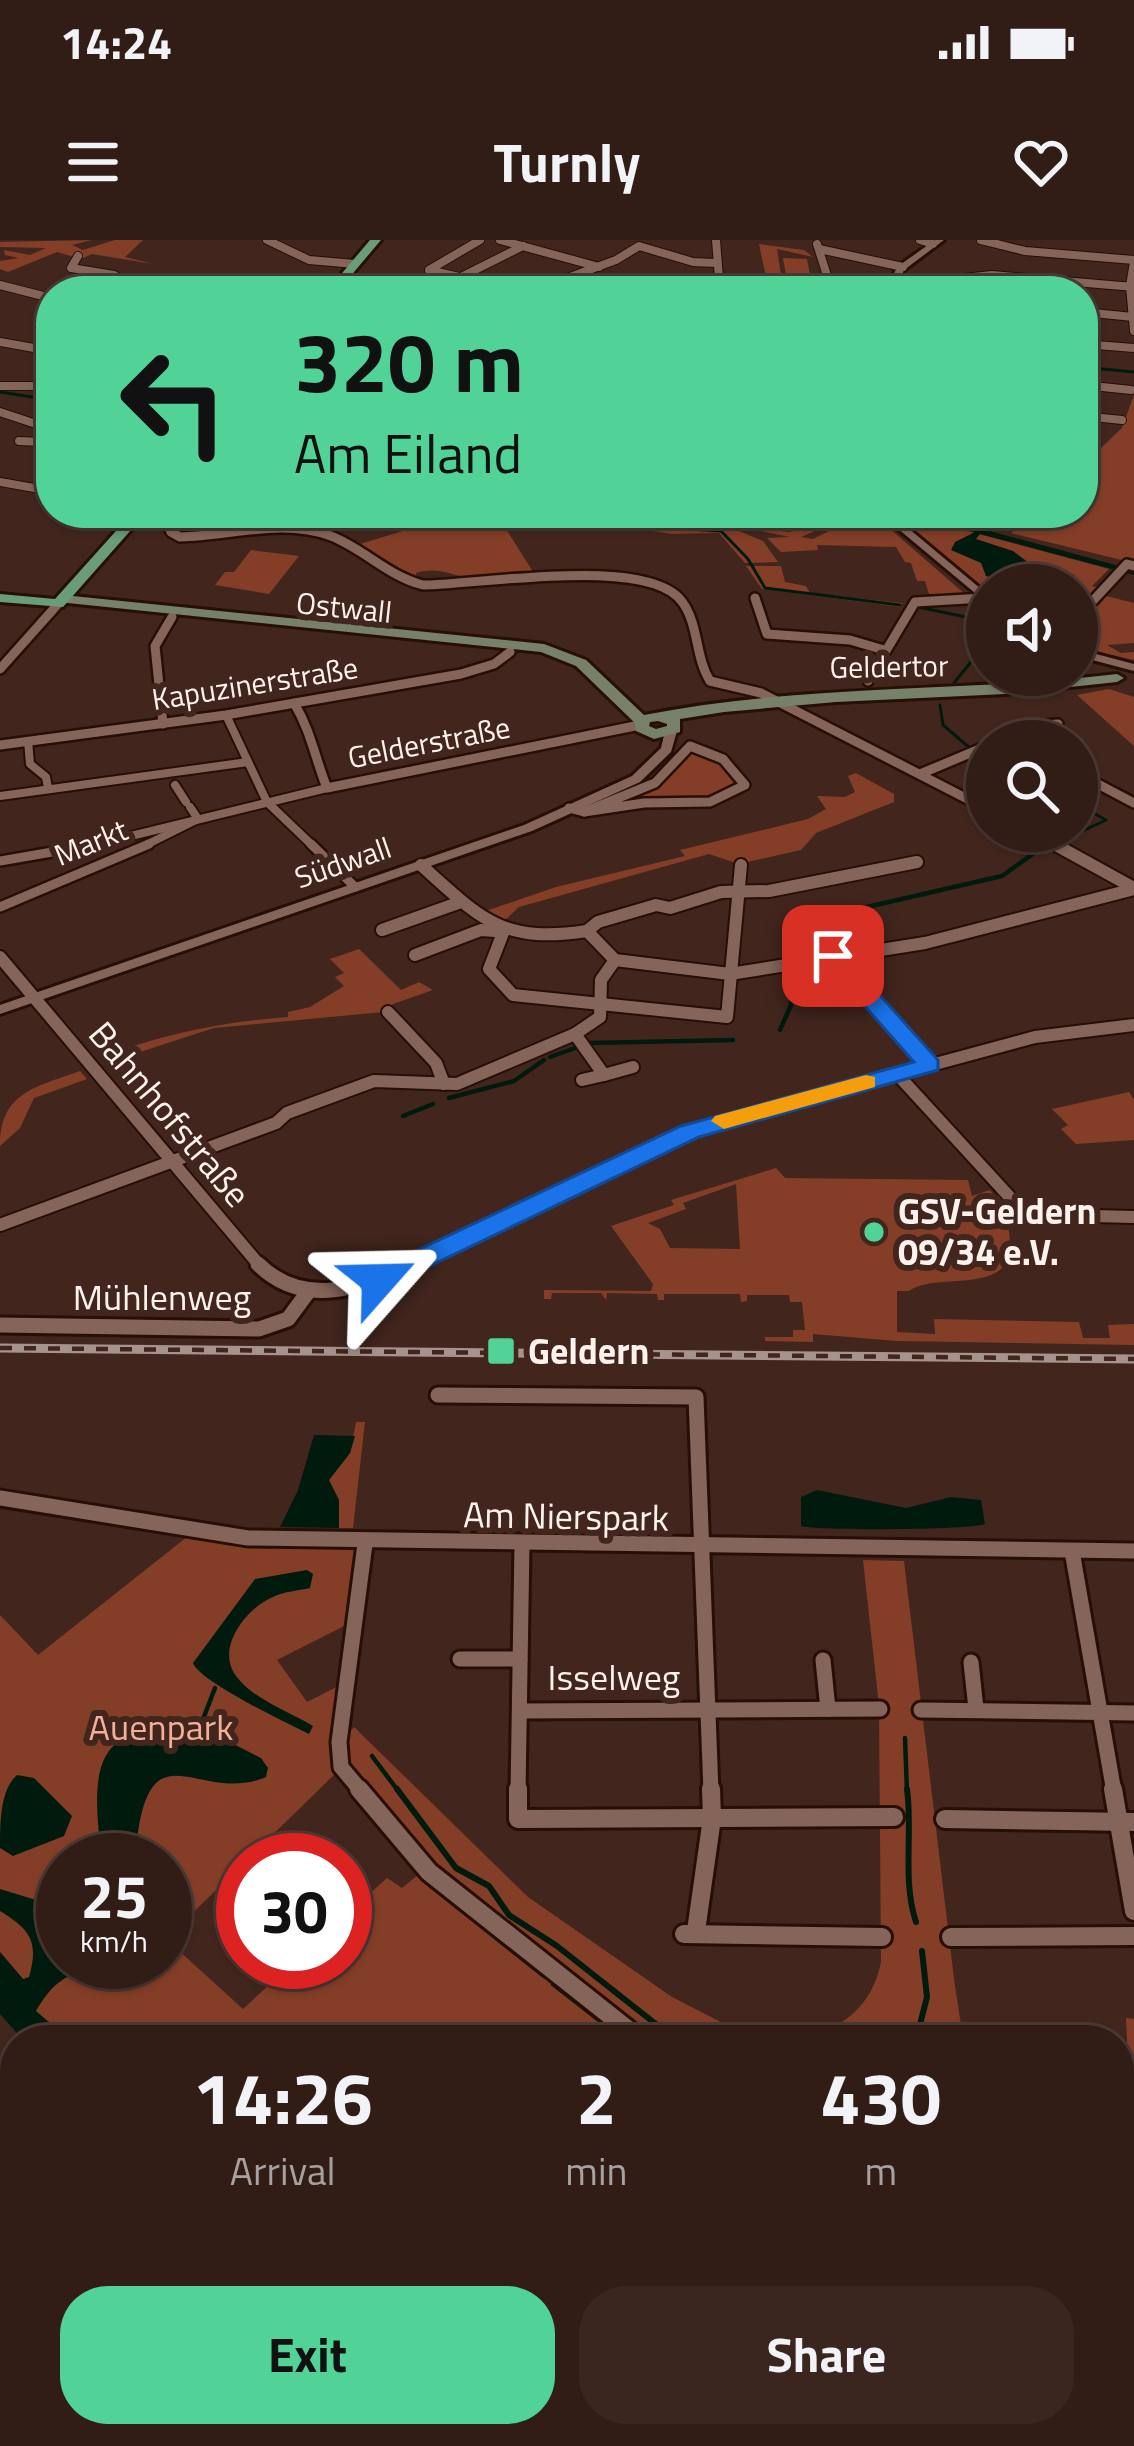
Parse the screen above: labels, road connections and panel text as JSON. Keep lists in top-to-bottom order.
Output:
{
  "streets": {
    "main road": ["Ostwall", "Geldertor"],
    "street": [
      "Kapuzinerstraße",
      "Gelderstraße",
      "Markt",
      "Südwall",
      "Bahnhofstraße",
      "Mühlenweg",
      "Am Nierspark",
      "Isselweg"
    ]
  },
  "crossings": [
    ["Ostwall", "Geldertor"],
    ["Ostwall", "Kapuzinerstraße"],
    ["Ostwall", "Gelderstraße"],
    ["Ostwall", "Südwall"],
    ["Geldertor", "Gelderstraße"],
    ["Geldertor", "Südwall"],
    ["Gelderstraße", "Markt"],
    ["Gelderstraße", "Südwall"],
    ["Südwall", "Bahnhofstraße"],
    ["Bahnhofstraße", "Mühlenweg"],
    ["Am Nierspark", "Isselweg"]
  ],
  "parks": ["Auenpark"],
  "places": {
    "other": ["GSV-Geldern 09/34 e.V."],
    "transit": ["Geldern"]
  },
  "page": {
    "status": "14:24",
    "header": "Turnly",
    "turn": ["320 m", "Am Eiland"],
    "speed": "25 km/h",
    "limit": "30",
    "eta": [
      "14:26",
      "Arrival",
      "2",
      "min",
      "430",
      "m"
    ],
    "buttons": ["Exit", "Share"]
  }
}
